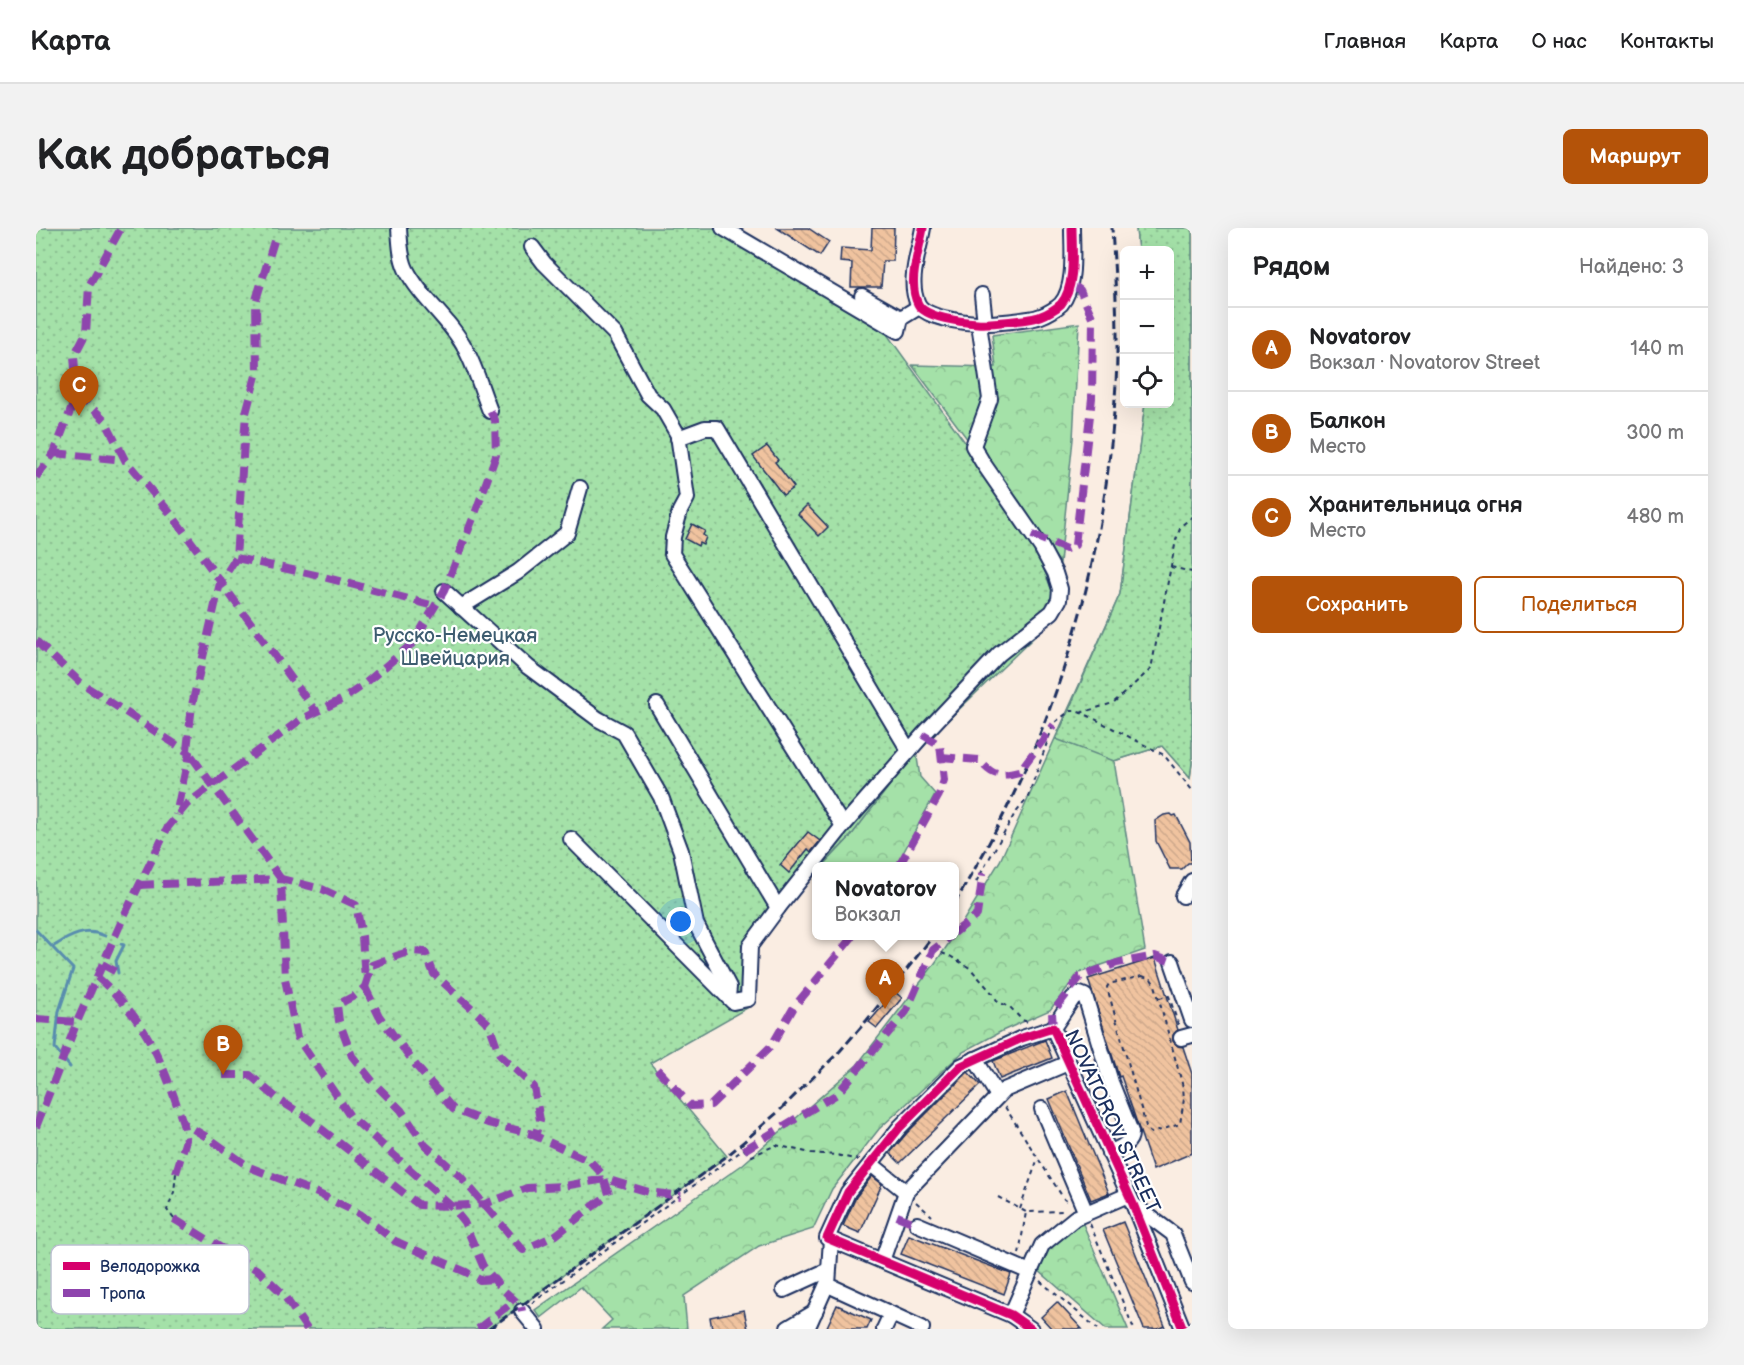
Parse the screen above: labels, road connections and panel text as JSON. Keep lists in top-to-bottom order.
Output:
{
  "streets": {
    "street": ["NOVATOROV STREET"]
  },
  "parks": ["Русско-Немецкая Швейцария"],
  "legend": ["Велодорожка", "Тропа"],
  "page": {
    "header": "Карта",
    "nav": [
      "Главная",
      "Карта",
      "О нас",
      "Контакты"
    ],
    "buttons": [
      "Маршрут",
      ["Сохранить", "Поделиться"]
    ],
    "title": "Как добраться",
    "heading": ["Рядом", "Найдено: 3"],
    "map_buttons": ["+", "−"],
    "list": [
      {
        "mark": "A",
        "name": "Novatorov",
        "note": "Вокзал · Novatorov Street",
        "value": "140 m"
      },
      {
        "mark": "B",
        "name": "Балкон",
        "note": "Место",
        "value": "300 m"
      },
      {
        "mark": "C",
        "name": "Хранительница огня",
        "note": "Место",
        "value": "480 m"
      }
    ],
    "pins": ["C", "A", "B"],
    "popup": ["Novatorov", "Вокзал"]
  }
}
